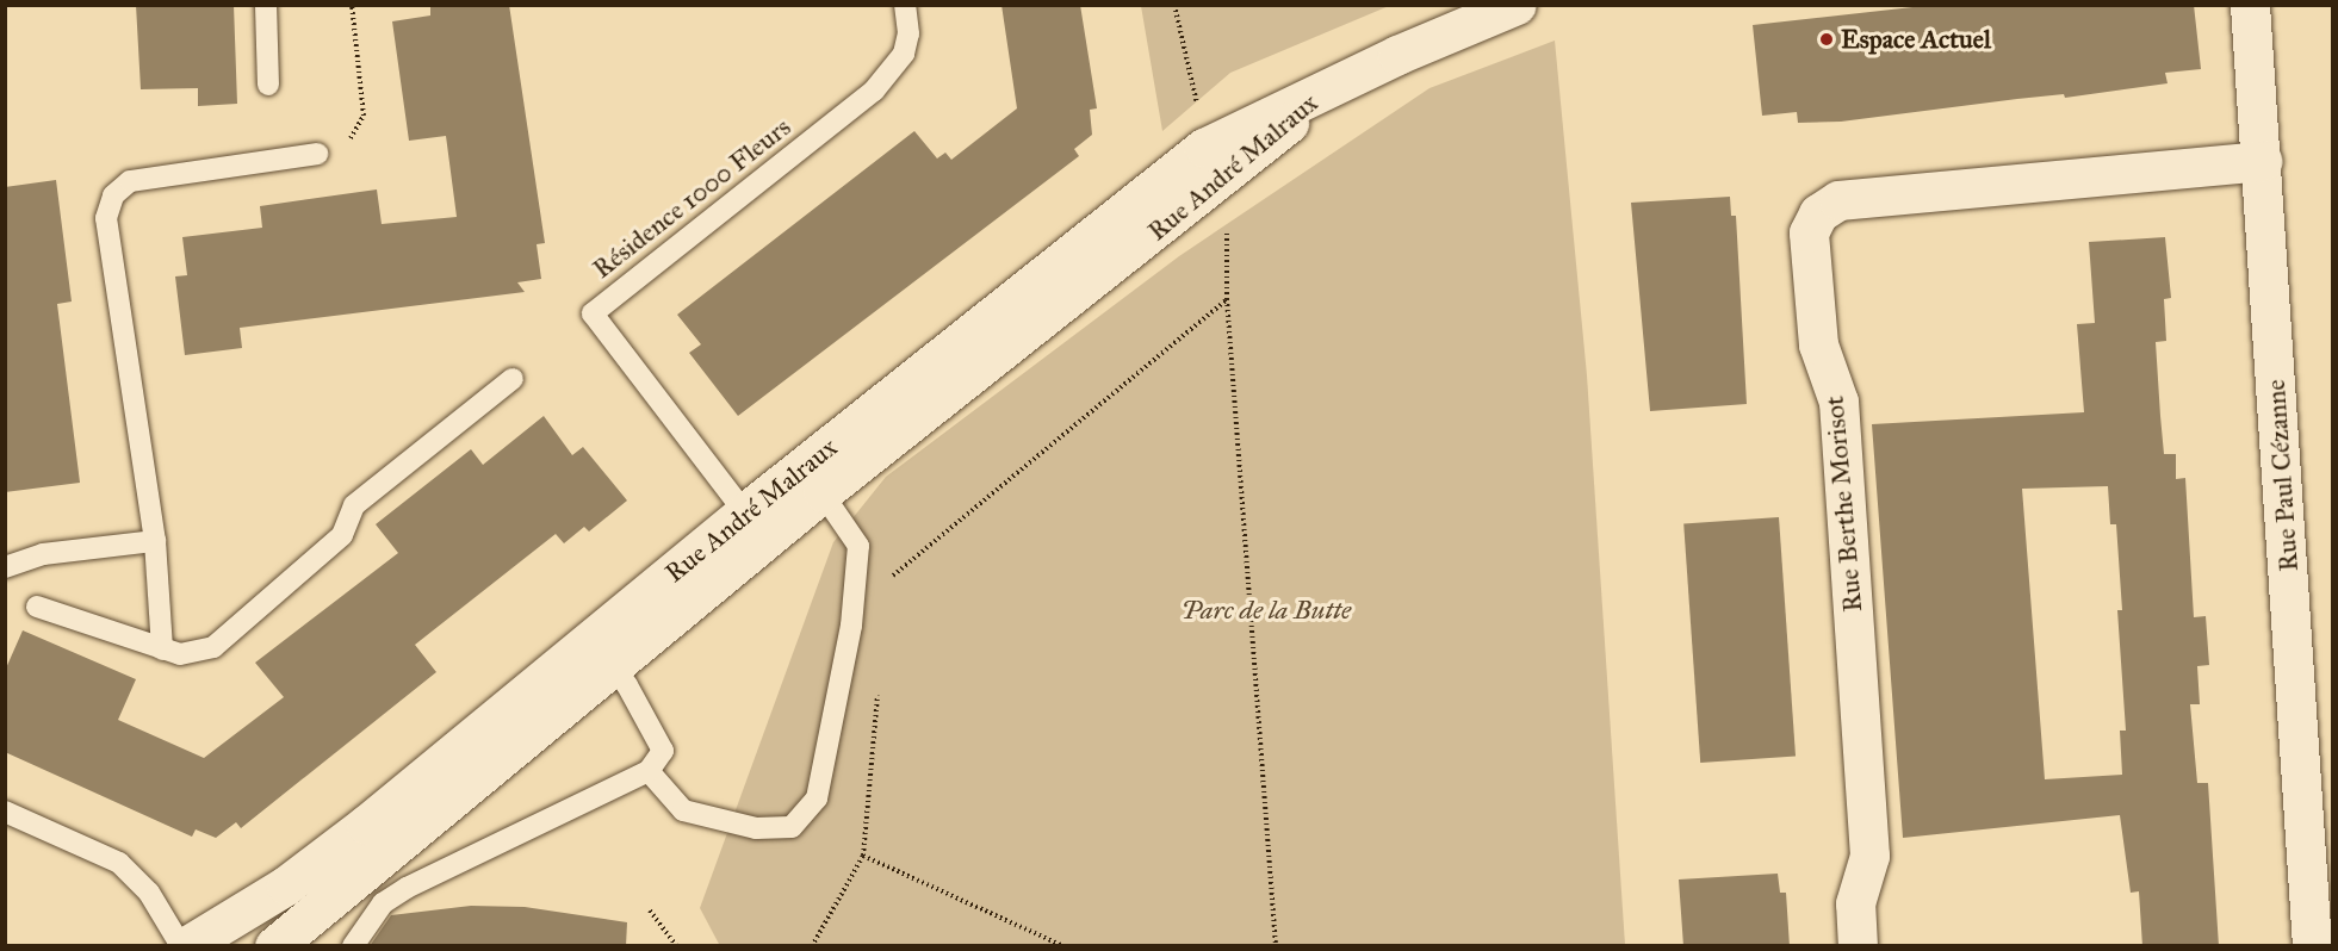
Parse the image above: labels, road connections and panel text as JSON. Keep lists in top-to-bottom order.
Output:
{
  "streets": {
    "street": ["Rue André Malraux", "Rue Paul Cézanne", "Rue Berthe Morisot"],
    "lane": ["Résidence 1000 Fleurs"]
  },
  "crossings": [
    ["Rue André Malraux", "Résidence 1000 Fleurs"],
    ["Rue Paul Cézanne", "Rue Berthe Morisot"]
  ],
  "parks": ["Parc de la Butte"],
  "places": ["Espace Actuel"]
}
